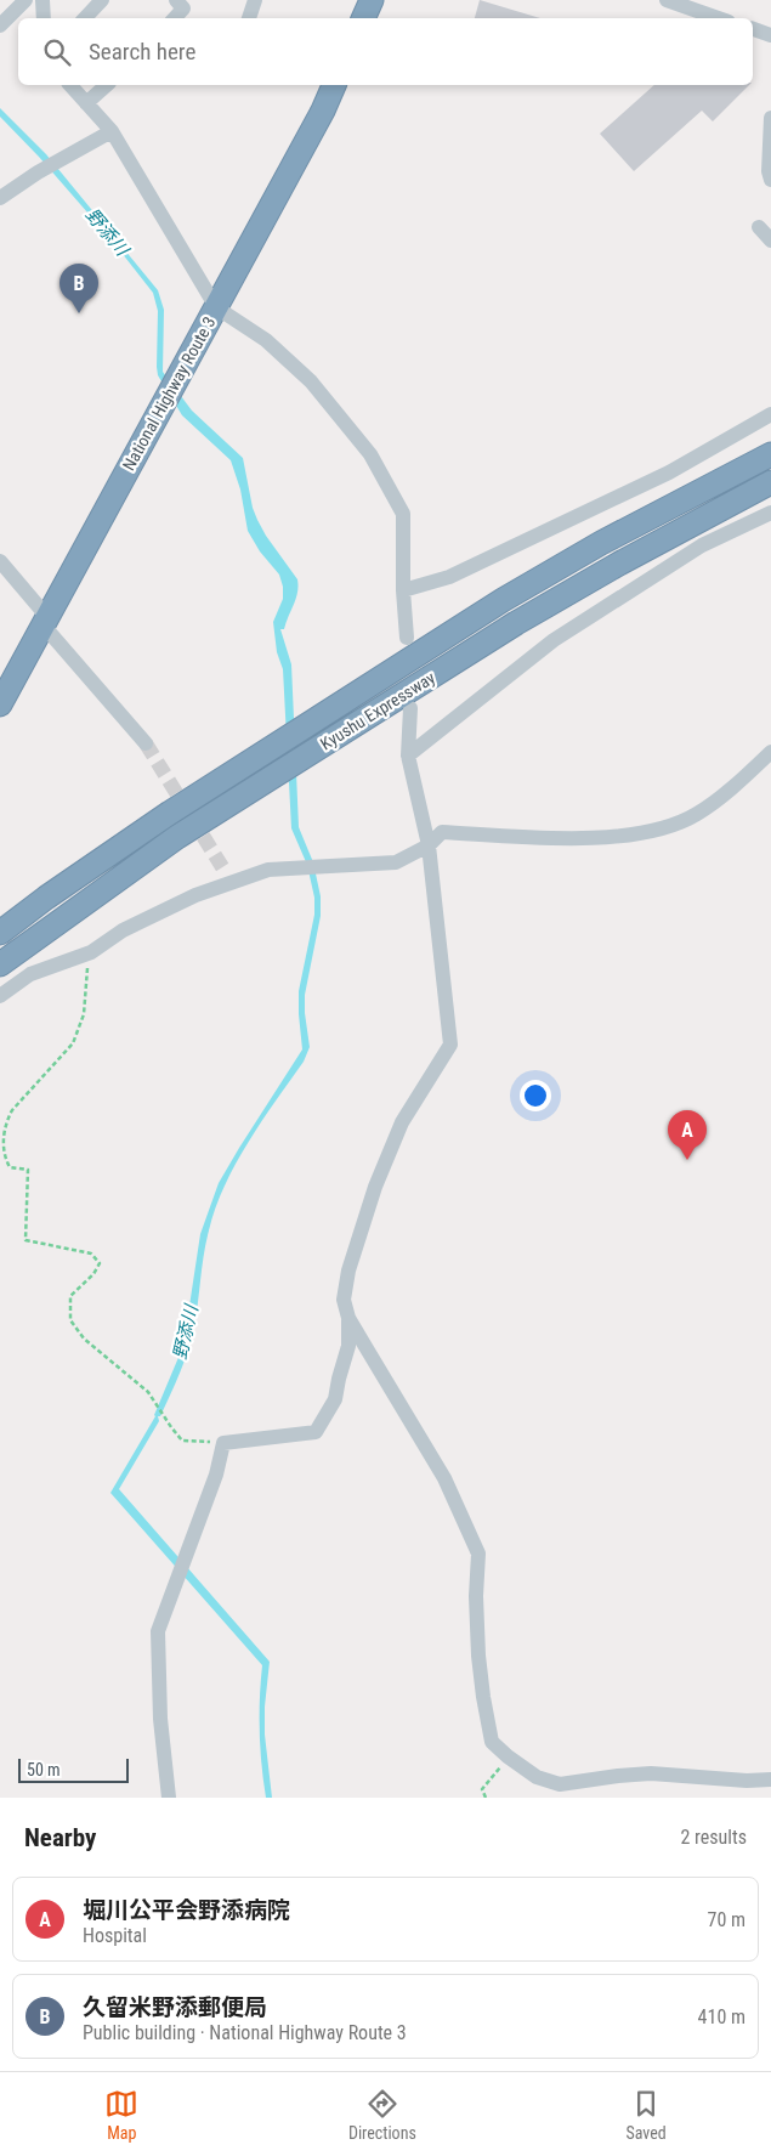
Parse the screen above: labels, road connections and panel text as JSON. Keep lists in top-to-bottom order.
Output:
{
  "streets": {
    "highway": ["National Highway Route 3", "Kyushu Expressway"]
  },
  "water": ["野添川"],
  "scale_bar": "50 m",
  "page": {
    "search": "Search here",
    "pins": ["B", "A"],
    "scale": "50 m",
    "heading": ["Nearby", "2 results"],
    "list": [
      {
        "mark": "A",
        "name": "堀川公平会野添病院",
        "note": "Hospital",
        "value": "70 m"
      },
      {
        "mark": "B",
        "name": "久留米野添郵便局",
        "note": "Public building · National Highway Route 3",
        "value": "410 m"
      }
    ],
    "nav": ["Map", "Directions", "Saved"]
  }
}
